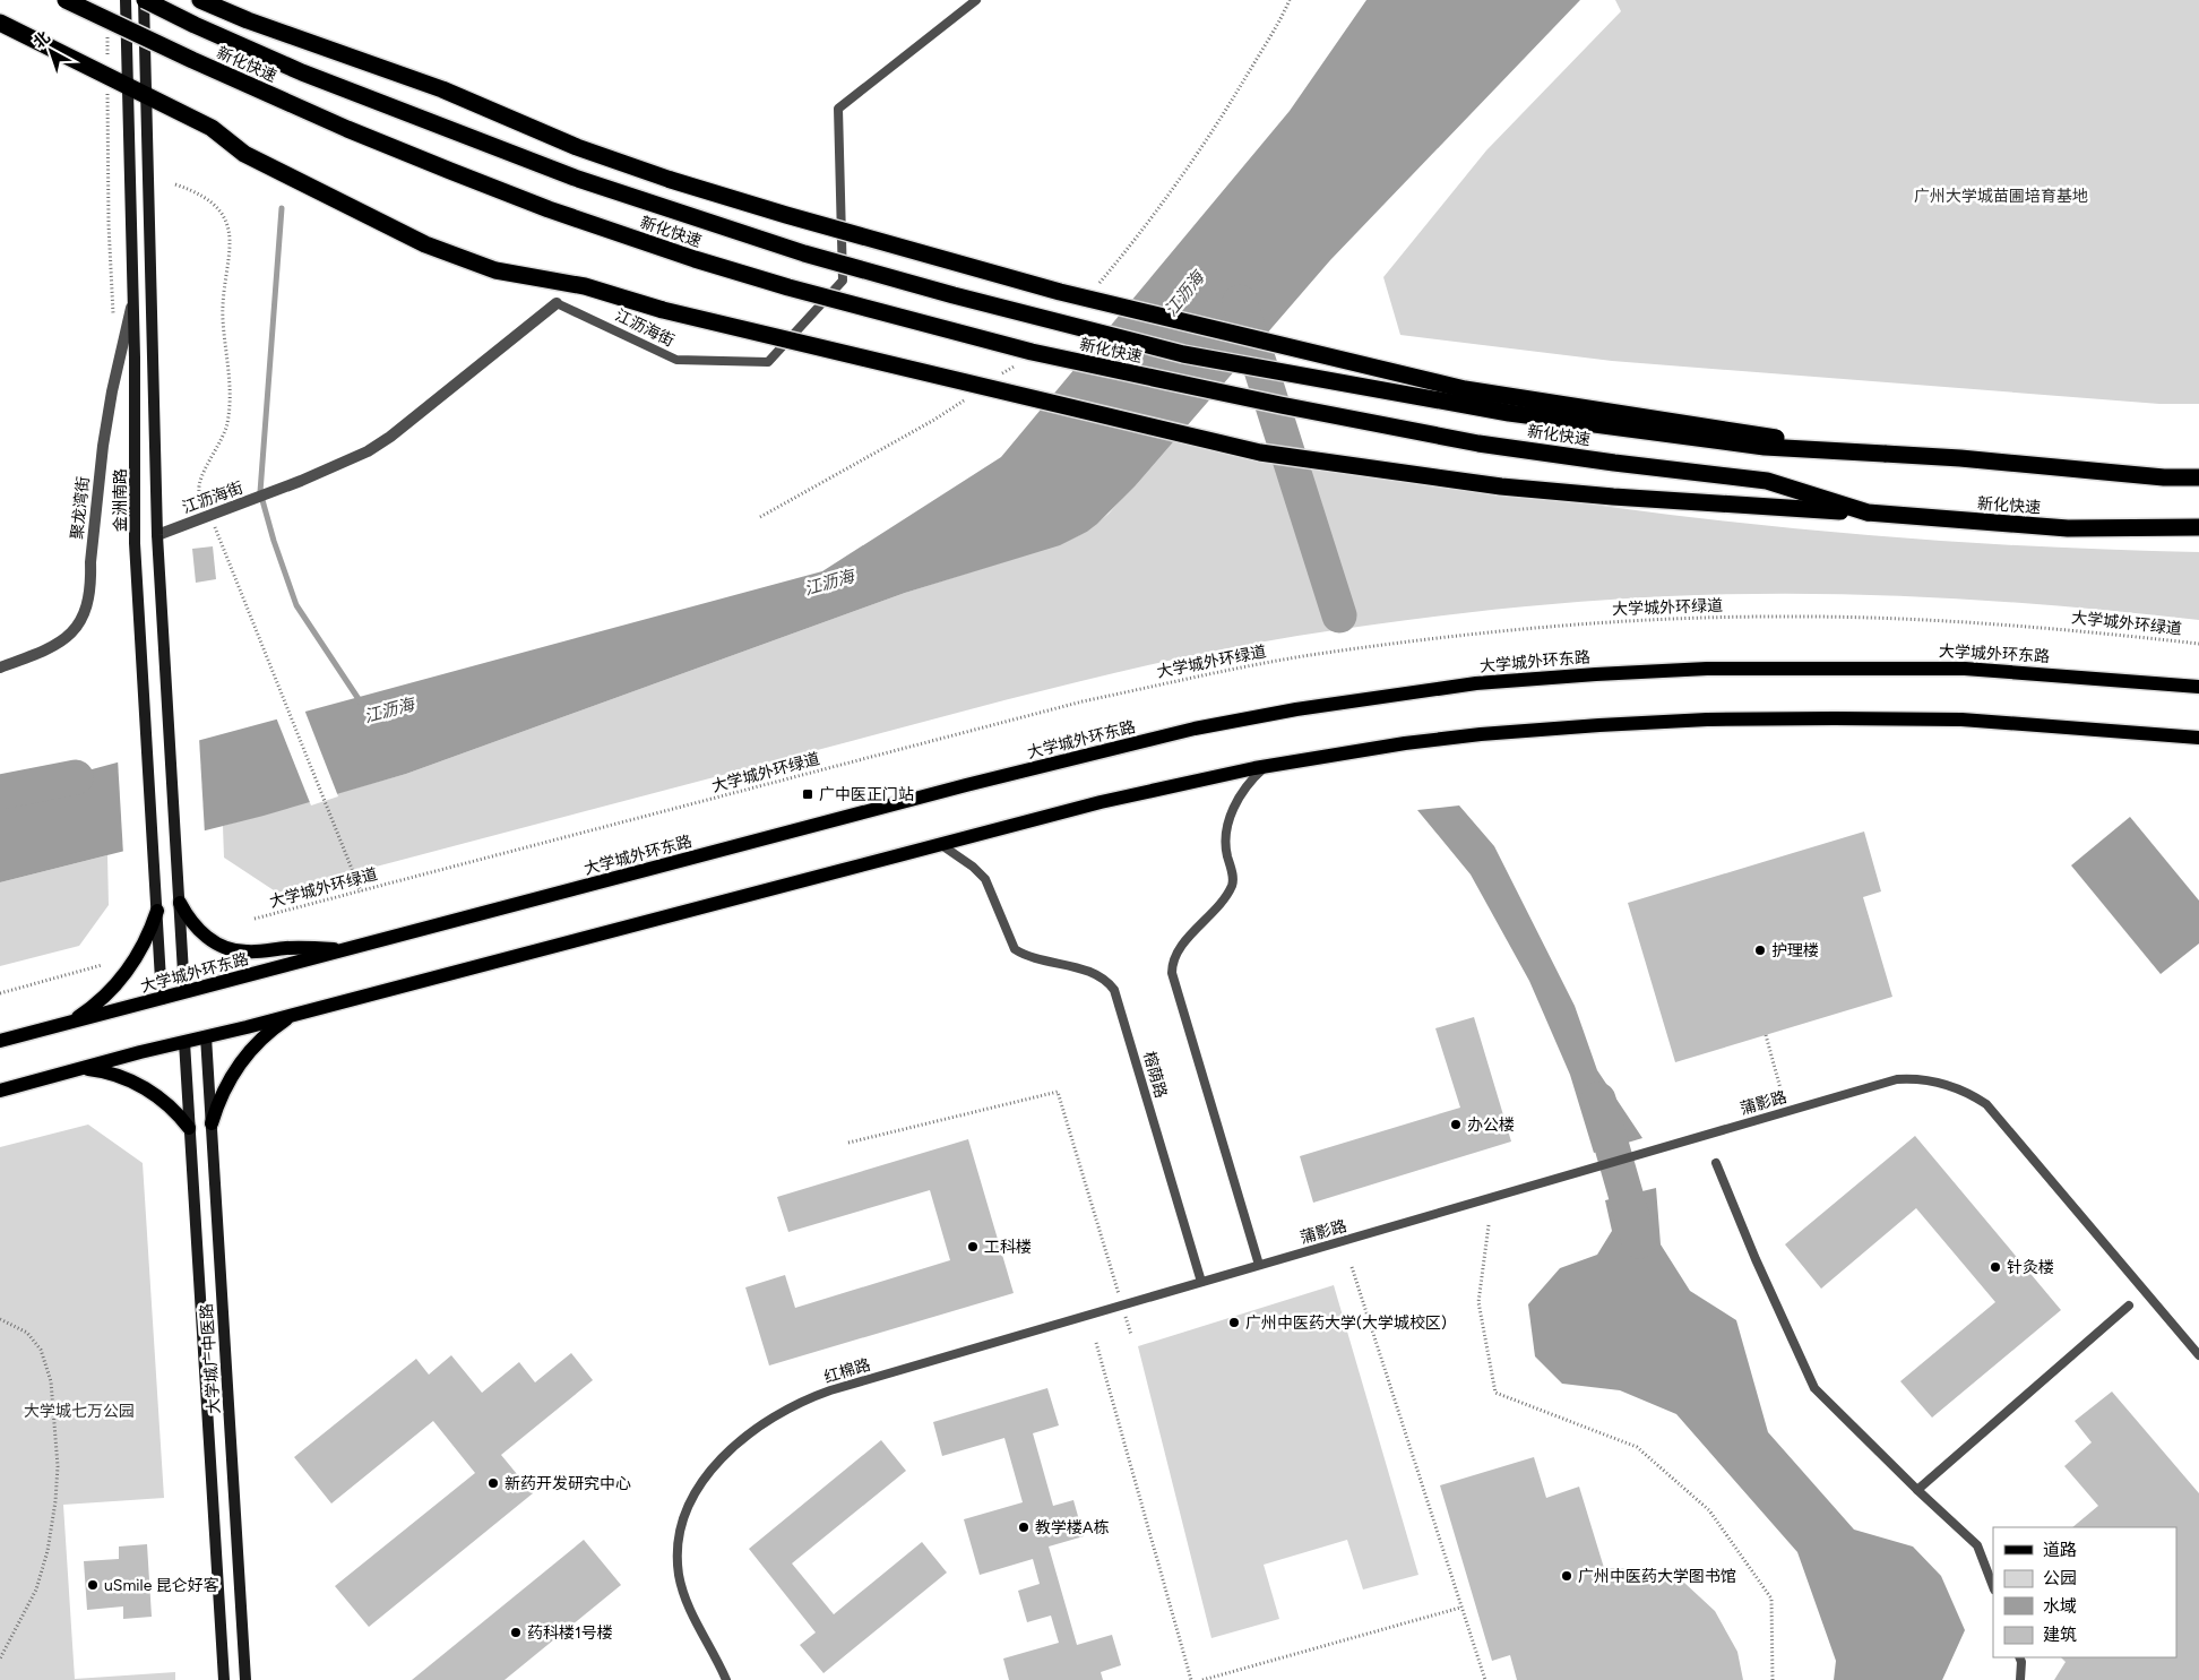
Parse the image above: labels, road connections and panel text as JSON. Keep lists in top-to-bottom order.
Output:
{
  "streets": {
    "highway": ["新化快速"],
    "main road": ["金洲南路", "大学城外环东路", "大学城广中医路"],
    "street": ["江沥海街", "聚龙湾街"],
    "lane": ["榕荫路", "蒲影路", "红棉路"],
    "path": ["大学城外环绿道"]
  },
  "crossings": [
    ["金洲南路", "聚龙湾街"],
    ["金洲南路", "大学城外环东路"],
    ["榕荫路", "红棉路"],
    ["蒲影路", "红棉路"]
  ],
  "water": ["江沥海"],
  "parks": ["广州大学城苗圃培育基地", "大学城七万公园"],
  "places": {
    "transit": ["广中医正门站"],
    "other": [
      "护理楼",
      "办公楼",
      "工科楼",
      "针灸楼",
      "广州中医药大学(大学城校区)",
      "新药开发研究中心",
      "教学楼A栋",
      "广州中医药大学图书馆",
      "uSmile 昆仑好客",
      "药科楼1号楼"
    ]
  },
  "legend": [
    "道路",
    "公园",
    "水域",
    "建筑"
  ],
  "north": "top left"
}
